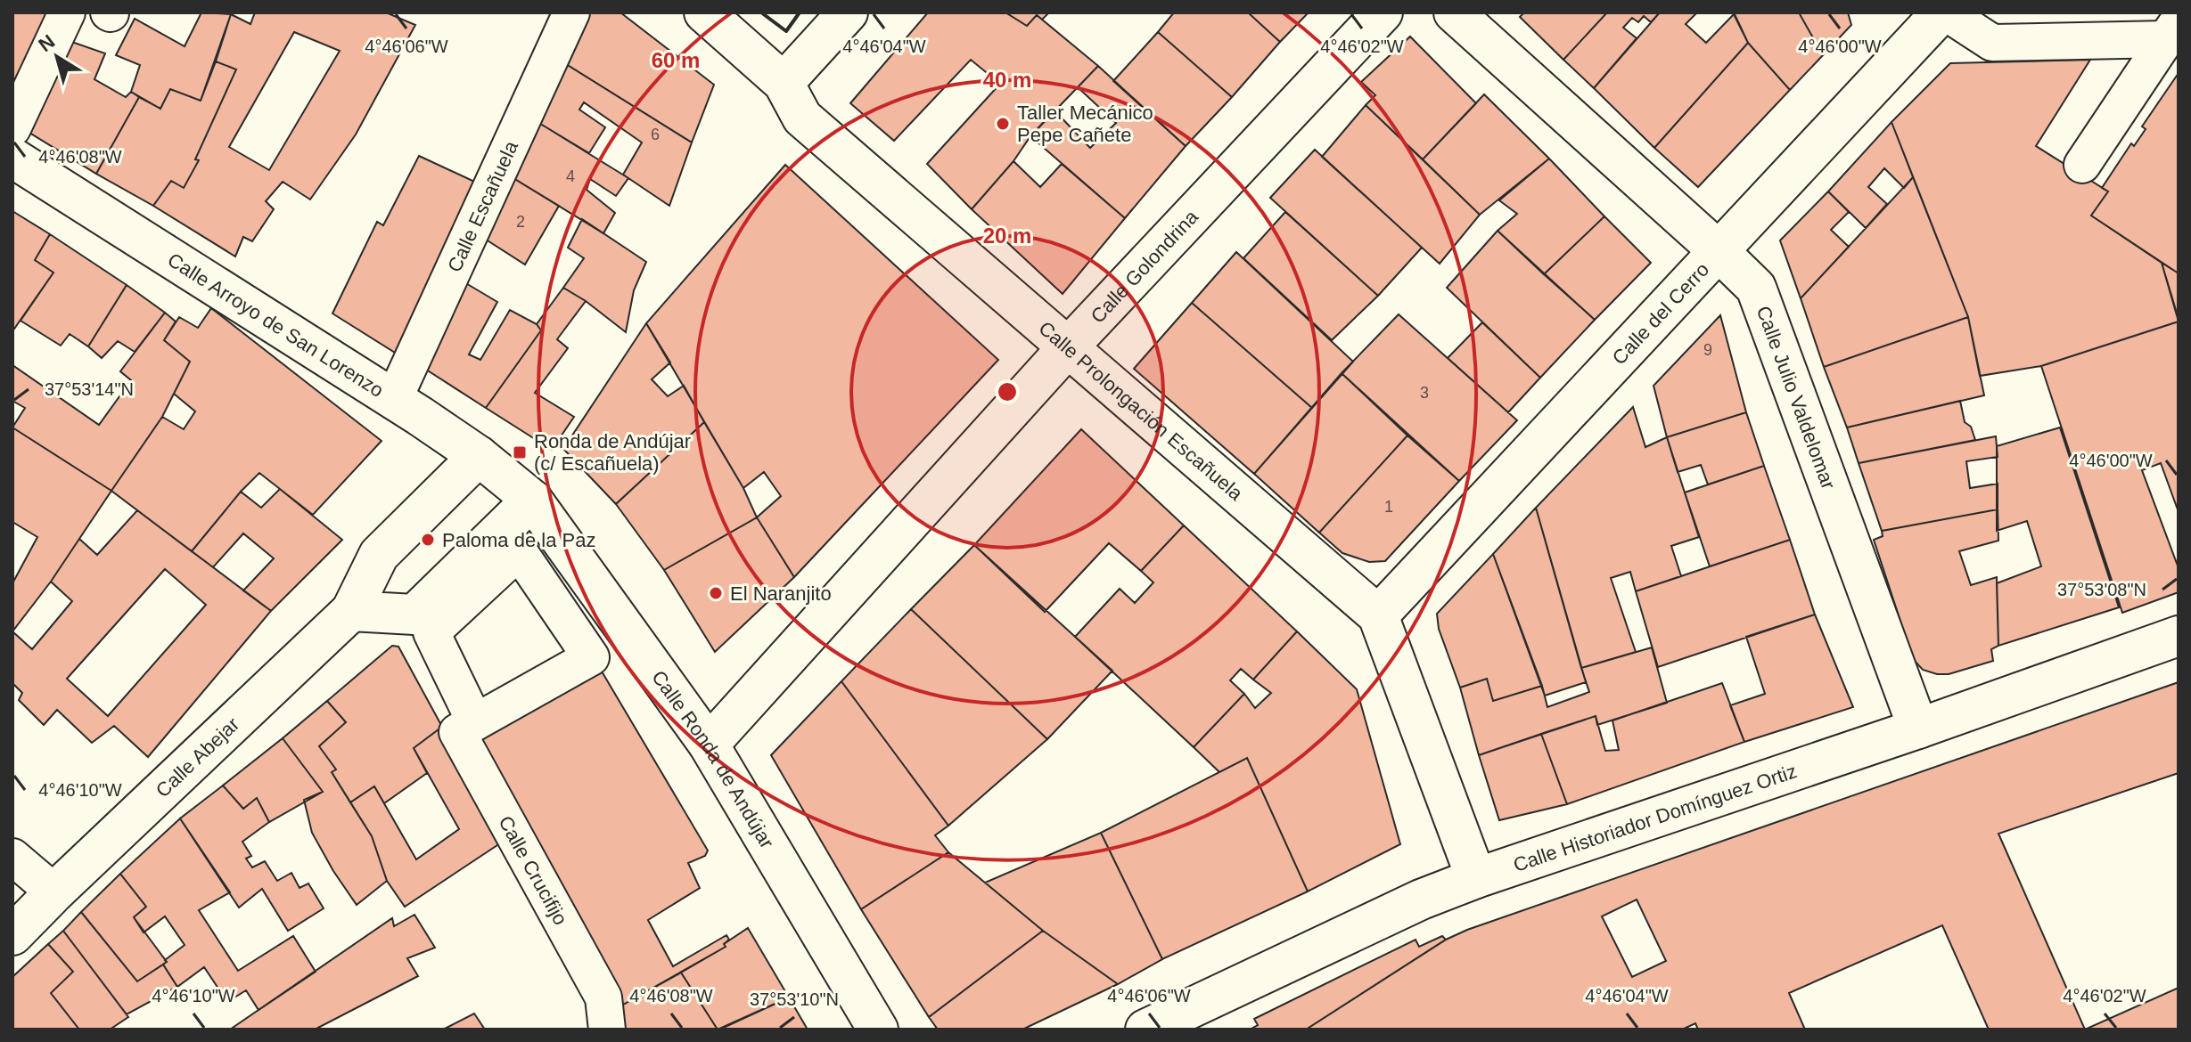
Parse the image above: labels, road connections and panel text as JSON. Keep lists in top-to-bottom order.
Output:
{
  "streets": {
    "street": [
      "Calle Escañuela",
      "Calle Golondrina",
      "Calle del Cerro",
      "Calle Arroyo de San Lorenzo",
      "Calle Julio Valdelomar",
      "Calle Prolongación Escañuela",
      "Calle Abejar",
      "Calle Ronda de Andújar",
      "Calle Historiador Domínguez Ortiz",
      "Calle Crucifijo"
    ]
  },
  "crossings": [
    ["Calle Escañuela", "Calle Arroyo de San Lorenzo"],
    ["Calle Golondrina", "Calle Prolongación Escañuela"],
    ["Calle Golondrina", "Calle Ronda de Andújar"],
    ["Calle del Cerro", "Calle Julio Valdelomar"],
    ["Calle del Cerro", "Calle Prolongación Escañuela"],
    ["Calle Arroyo de San Lorenzo", "Calle Abejar"],
    ["Calle Arroyo de San Lorenzo", "Calle Ronda de Andújar"],
    ["Calle Julio Valdelomar", "Calle Historiador Domínguez Ortiz"],
    ["Calle Prolongación Escañuela", "Calle Historiador Domínguez Ortiz"]
  ],
  "places": {
    "other": ["Taller Mecánico Pepe Cañete", "Paloma de la Paz", "El Naranjito"],
    "transit": ["Ronda de Andújar (c/ Escañuela)"]
  },
  "house_numbers": [
    "6",
    "4",
    "2",
    "9",
    "3",
    "1"
  ],
  "north": "top left",
  "coordinates": [
    "4°46'06\"W",
    "4°46'04\"W",
    "4°46'02\"W",
    "4°46'00\"W",
    "4°46'08\"W",
    "37°53'14\"N",
    "37°53'08\"N",
    "4°46'10\"W",
    "37°53'10\"N"
  ],
  "rings": ["60 m", "40 m", "20 m"]
}
